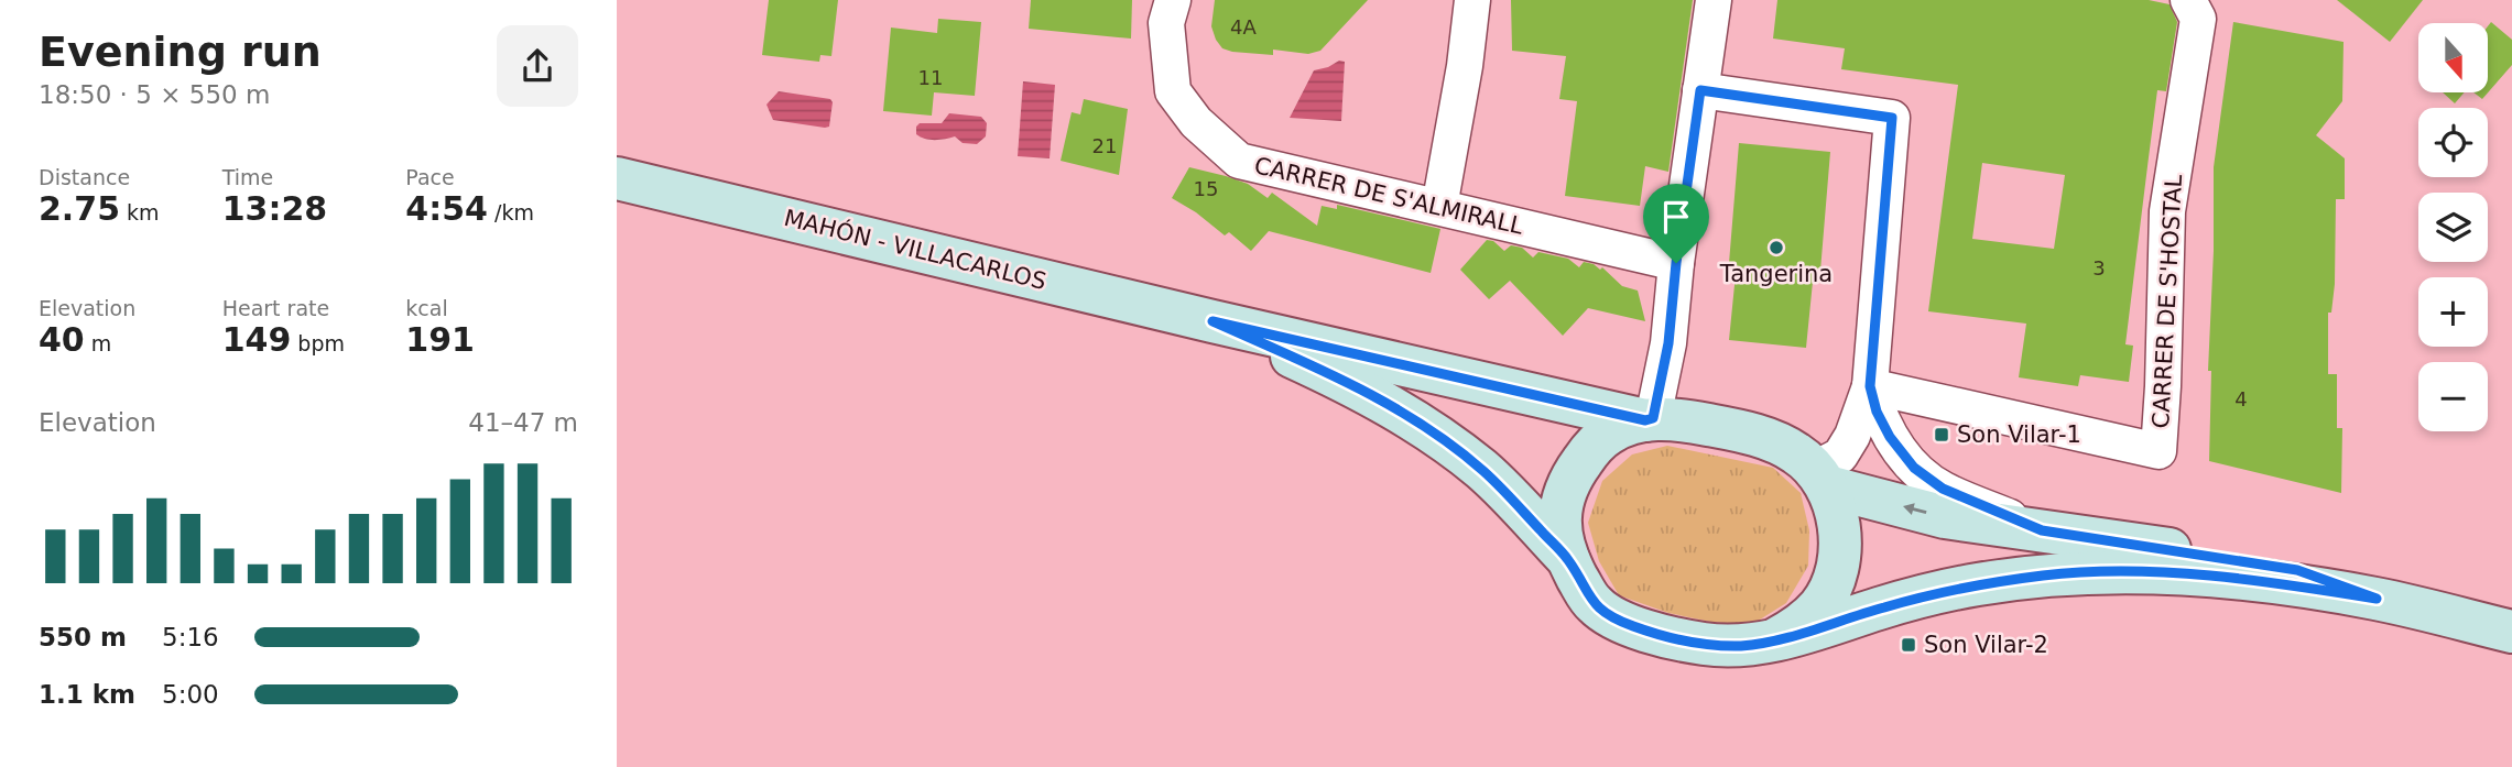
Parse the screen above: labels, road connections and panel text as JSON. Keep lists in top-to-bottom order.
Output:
{
  "streets": {
    "main road": ["MAHÓN - VILLACARLOS"],
    "street": ["CARRER DE S'ALMIRALL", "CARRER DE S'HOSTAL"]
  },
  "places": {
    "other": ["Tangerina"],
    "transit": ["Son Vilar-1", "Son Vilar-2"]
  },
  "house_numbers": [
    "4A",
    "11",
    "21",
    "15",
    "3",
    "4"
  ],
  "north": "bottom",
  "page": {
    "heading": ["Evening run", "18:50 · 5 × 550 m"],
    "map_buttons": ["+", "−"],
    "stats": [
      ["Distance", "2.75 km"],
      ["Time", "13:28"],
      ["Pace", "4:54 /km"],
      ["Elevation", "40 m"],
      ["Heart rate", "149 bpm"],
      ["kcal", "191"]
    ],
    "chart": ["Elevation", "41–47 m"],
    "list": [
      {
        "name": "550 m",
        "note": "5:16"
      },
      {
        "name": "1.1 km",
        "note": "5:00"
      }
    ]
  }
}
